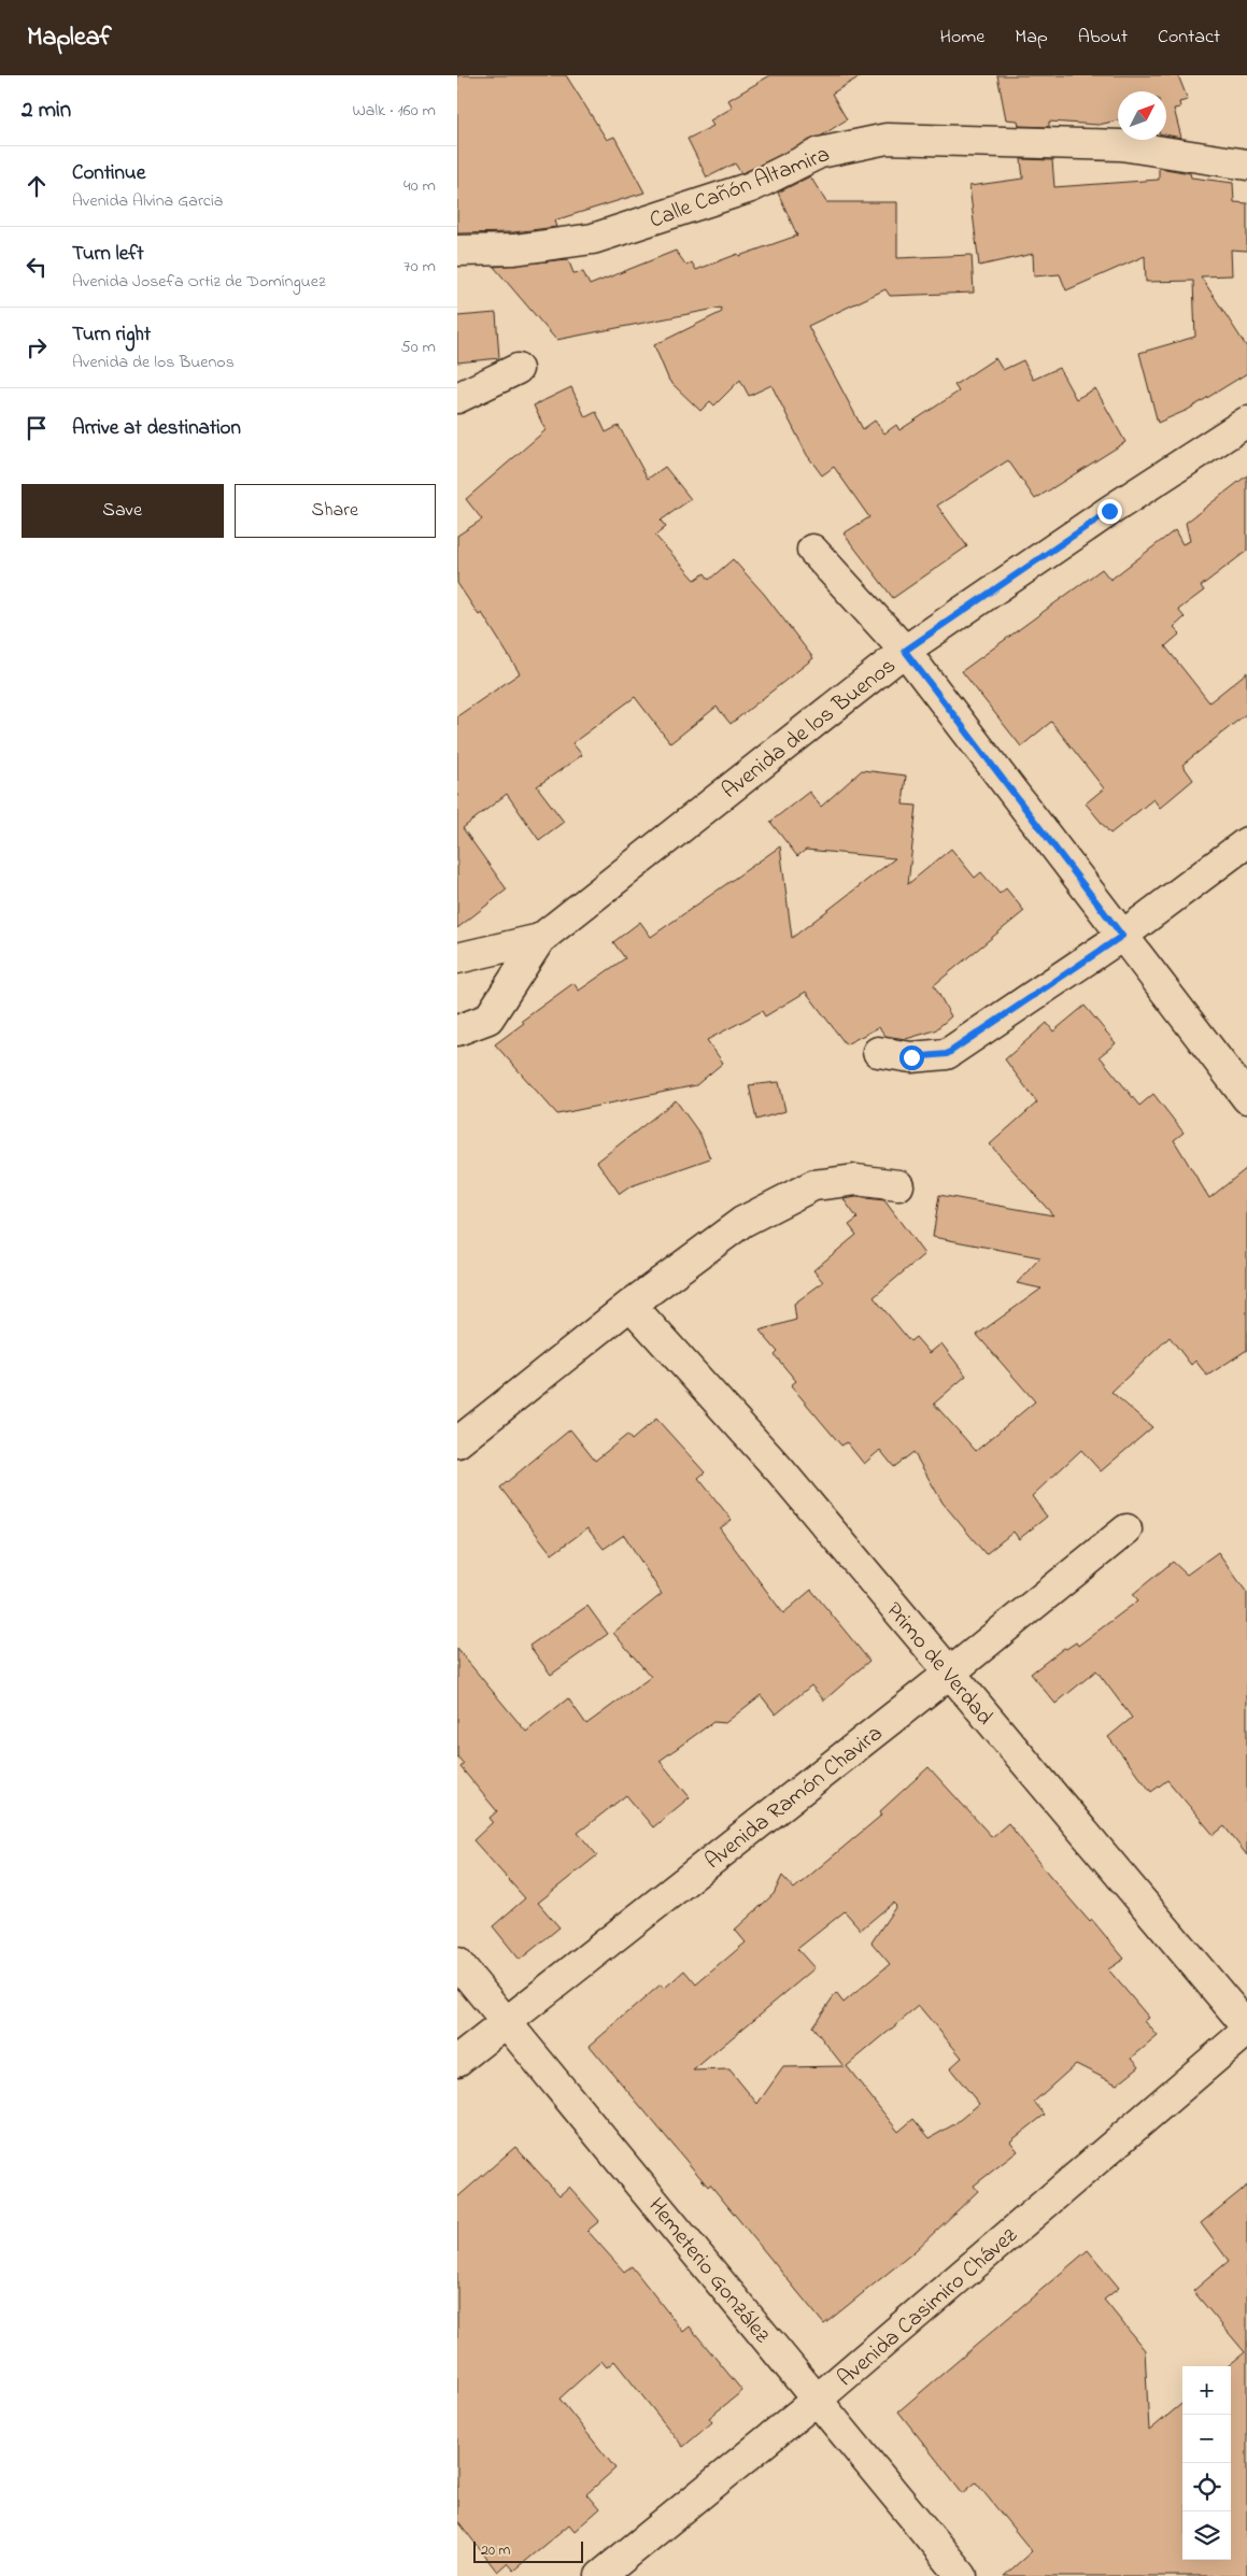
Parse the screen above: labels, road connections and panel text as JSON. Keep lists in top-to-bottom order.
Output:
{
  "streets": {
    "street": [
      "Calle Cañón Altamira",
      "Avenida de los Buenos",
      "Primo de Verdad",
      "Avenida Ramón Chavira",
      "Hemeterio González",
      "Avenida Casimiro Chávez"
    ]
  },
  "crossings": [
    ["Primo de Verdad", "Avenida Ramón Chavira"],
    ["Primo de Verdad", "Avenida Casimiro Chávez"],
    ["Avenida Ramón Chavira", "Hemeterio González"],
    ["Hemeterio González", "Avenida Casimiro Chávez"]
  ],
  "scale_bar": "20 m",
  "north": "top right",
  "page": {
    "header": "Mapleaf",
    "nav": [
      "Home",
      "Map",
      "About",
      "Contact"
    ],
    "heading": ["2 min", "Walk · 160 m"],
    "list": [
      ["Continue", "Avenida Alvina Garcia", "40 m"],
      ["Turn left", "Avenida Josefa Ortiz de Domínguez", "70 m"],
      ["Turn right", "Avenida de los Buenos", "50 m"],
      "Arrive at destination"
    ],
    "buttons": ["Save", "Share"],
    "map_buttons": ["+", "−"],
    "scale": "20 m"
  }
}
